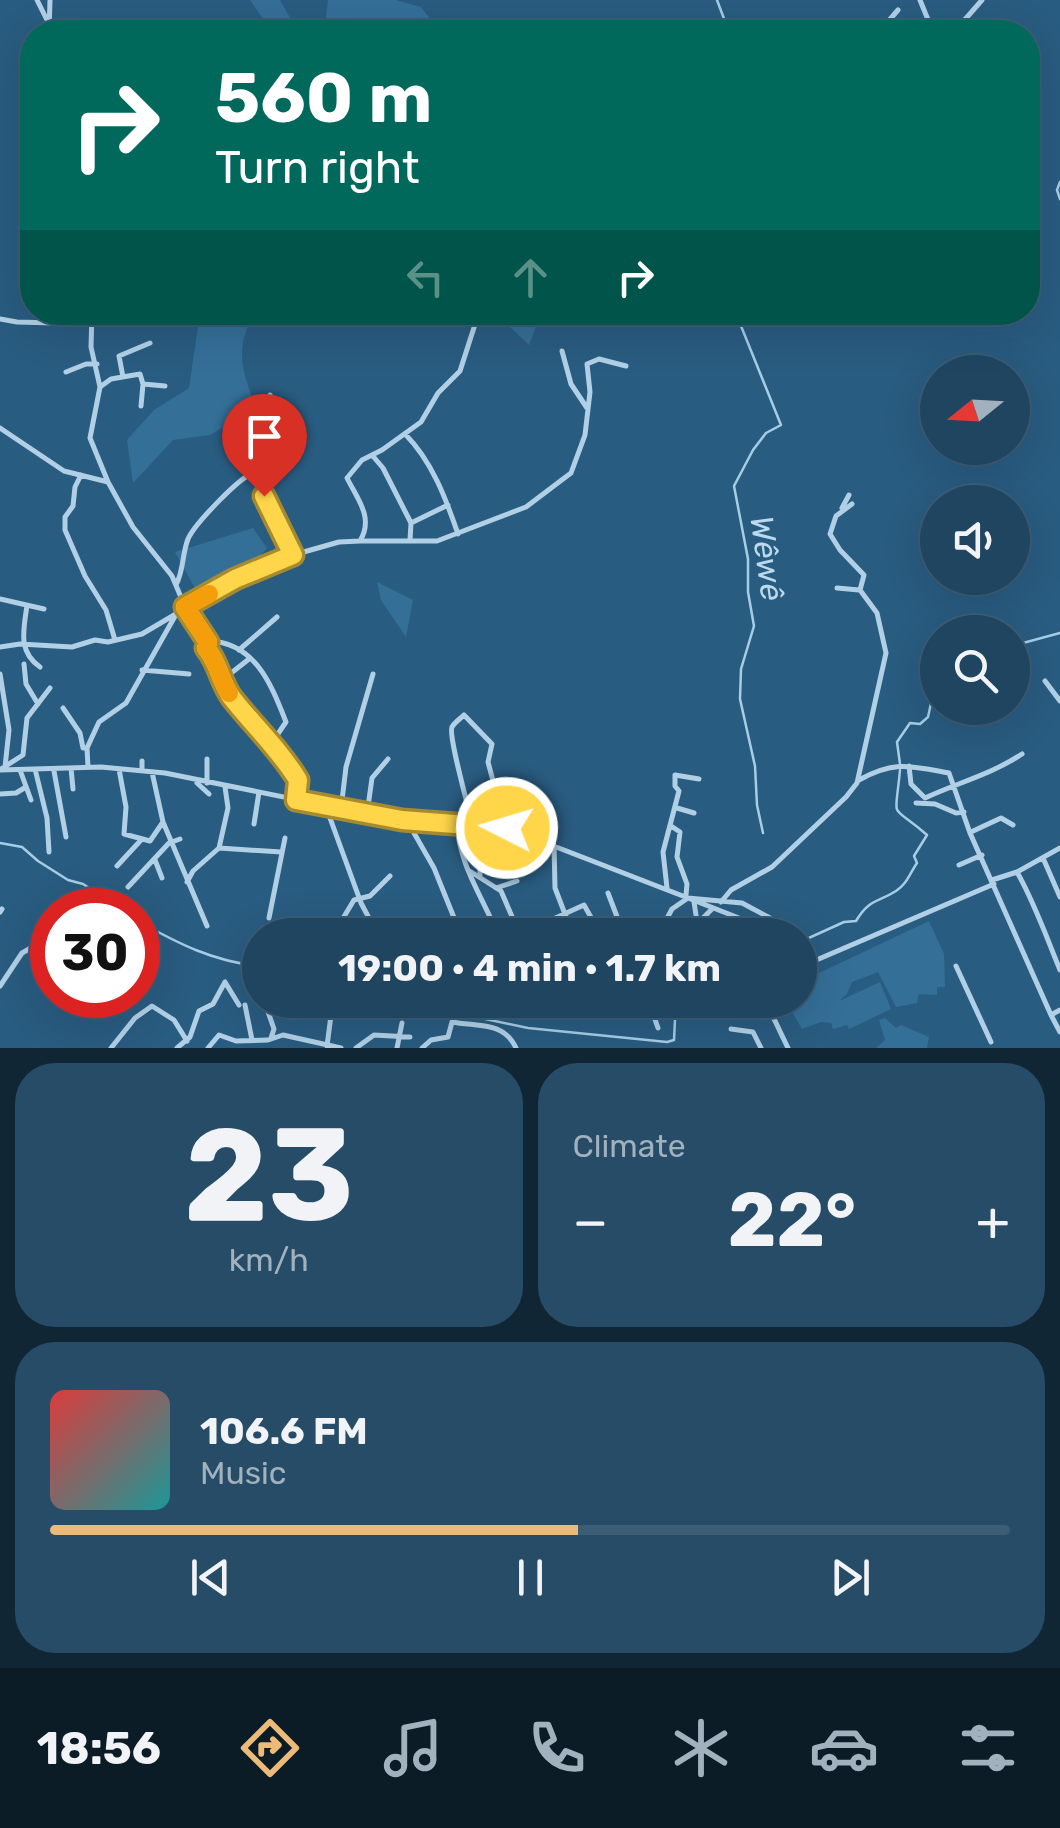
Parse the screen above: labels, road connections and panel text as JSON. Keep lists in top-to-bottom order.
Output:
{
  "water": ["Wêwê"],
  "north": "left",
  "page": {
    "turn": ["560 m", "Turn right"],
    "limit": "30",
    "trip": "19:00 · 4 min · 1.7 km",
    "tile": [
      ["23", "km/h"],
      "Climate"
    ],
    "heat": ["−", "22°", "+"],
    "song": ["106.6 FM", "Music"],
    "tabs": "18:56"
  }
}
